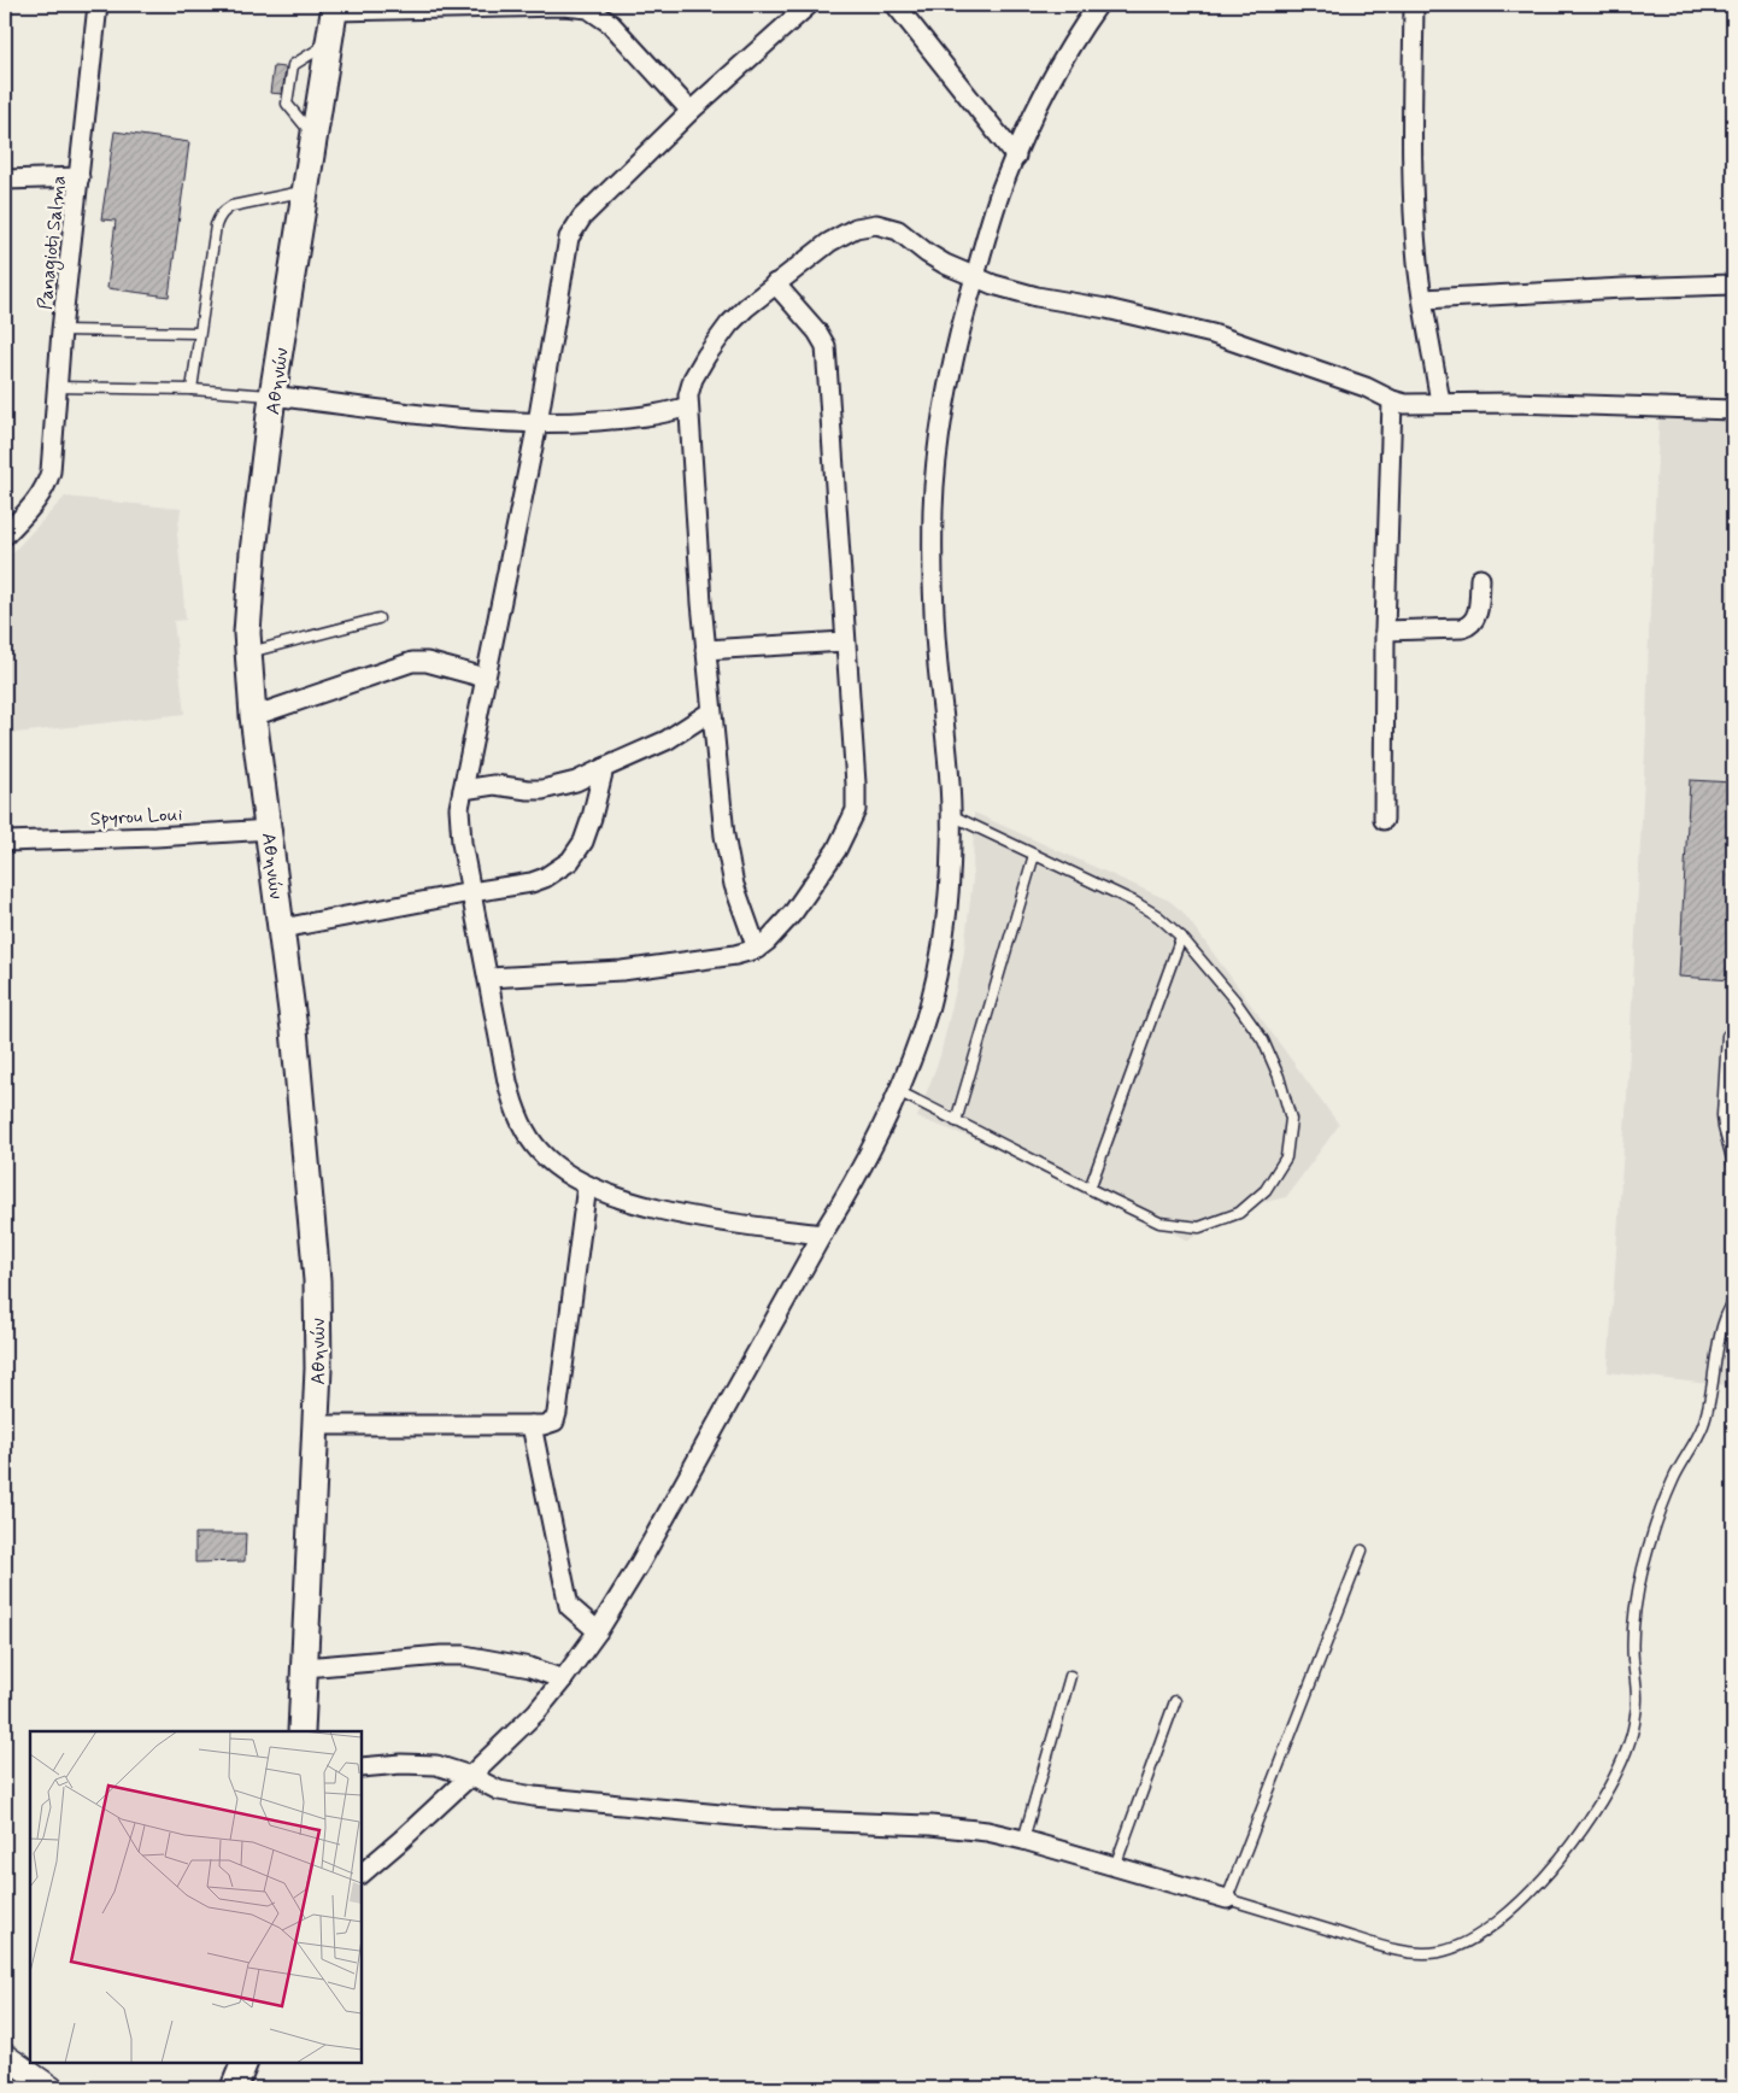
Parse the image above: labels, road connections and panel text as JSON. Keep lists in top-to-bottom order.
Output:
{
  "streets": {
    "main road": ["Αθηνών"],
    "street": ["Panagioti Salma", "Spyrou Loui"]
  },
  "crossings": [
    ["Αθηνών", "Spyrou Loui"]
  ]
}
